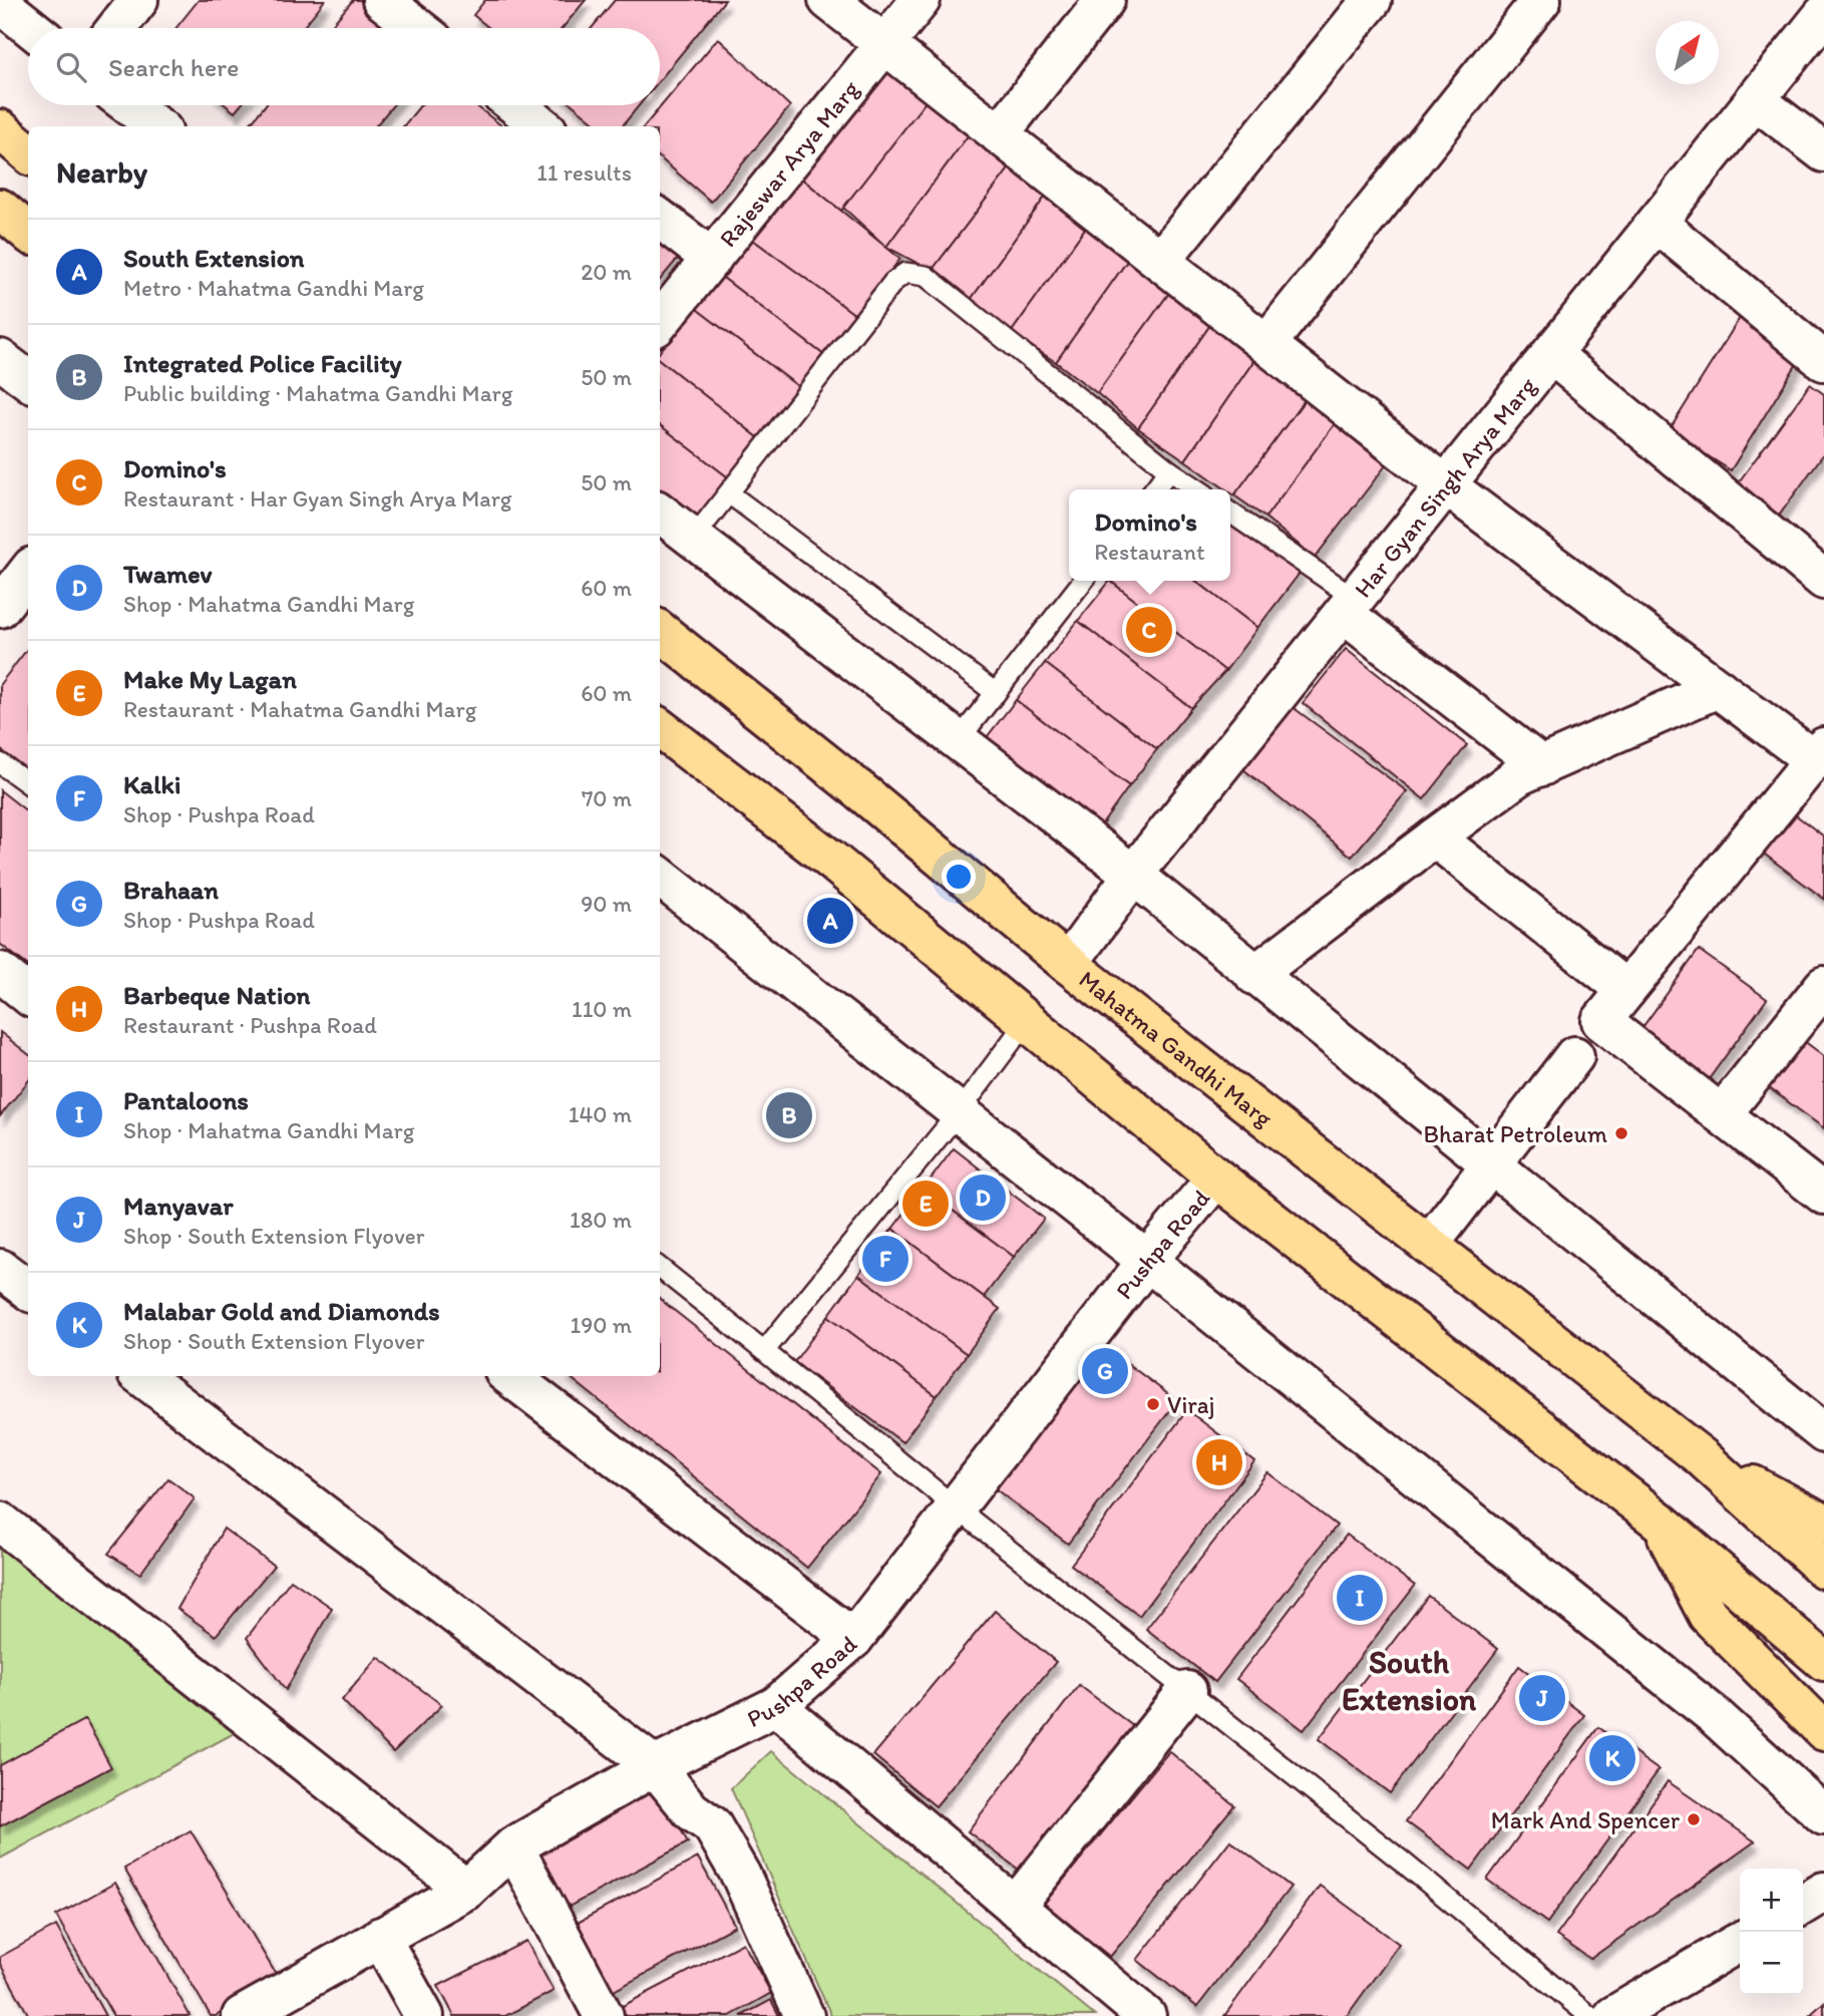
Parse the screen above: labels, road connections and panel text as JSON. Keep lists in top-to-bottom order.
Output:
{
  "streets": {
    "main road": ["Mahatma Gandhi Marg"],
    "street": ["Rajeswar Arya Marg", "Har Gyan Singh Arya Marg", "Pushpa Road"]
  },
  "crossings": [
    ["Har Gyan Singh Arya Marg", "Mahatma Gandhi Marg"]
  ],
  "districts": ["South Extension"],
  "places": ["Bharat Petroleum", "Viraj", "Mark And Spencer"],
  "north": "top right",
  "page": {
    "search": "Search here",
    "heading": ["Nearby", "11 results"],
    "list": [
      {
        "mark": "A",
        "name": "South Extension",
        "note": "Metro · Mahatma Gandhi Marg",
        "value": "20 m"
      },
      {
        "mark": "B",
        "name": "Integrated Police Facility",
        "note": "Public building · Mahatma Gandhi Marg",
        "value": "50 m"
      },
      {
        "mark": "C",
        "name": "Domino's",
        "note": "Restaurant · Har Gyan Singh Arya Marg",
        "value": "50 m"
      },
      {
        "mark": "D",
        "name": "Twamev",
        "note": "Shop · Mahatma Gandhi Marg",
        "value": "60 m"
      },
      {
        "mark": "E",
        "name": "Make My Lagan",
        "note": "Restaurant · Mahatma Gandhi Marg",
        "value": "60 m"
      },
      {
        "mark": "F",
        "name": "Kalki",
        "note": "Shop · Pushpa Road",
        "value": "70 m"
      },
      {
        "mark": "G",
        "name": "Brahaan",
        "note": "Shop · Pushpa Road",
        "value": "90 m"
      },
      {
        "mark": "H",
        "name": "Barbeque Nation",
        "note": "Restaurant · Pushpa Road",
        "value": "110 m"
      },
      {
        "mark": "I",
        "name": "Pantaloons",
        "note": "Shop · Mahatma Gandhi Marg",
        "value": "140 m"
      },
      {
        "mark": "J",
        "name": "Manyavar",
        "note": "Shop · South Extension Flyover",
        "value": "180 m"
      },
      {
        "mark": "K",
        "name": "Malabar Gold and Diamonds",
        "note": "Shop · South Extension Flyover",
        "value": "190 m"
      }
    ],
    "popup": ["Domino's", "Restaurant"],
    "pins": [
      "C",
      "A",
      "B",
      "D",
      "E",
      "F",
      "G",
      "H",
      "I",
      "J",
      "K"
    ],
    "map_buttons": ["+", "−"]
  }
}
